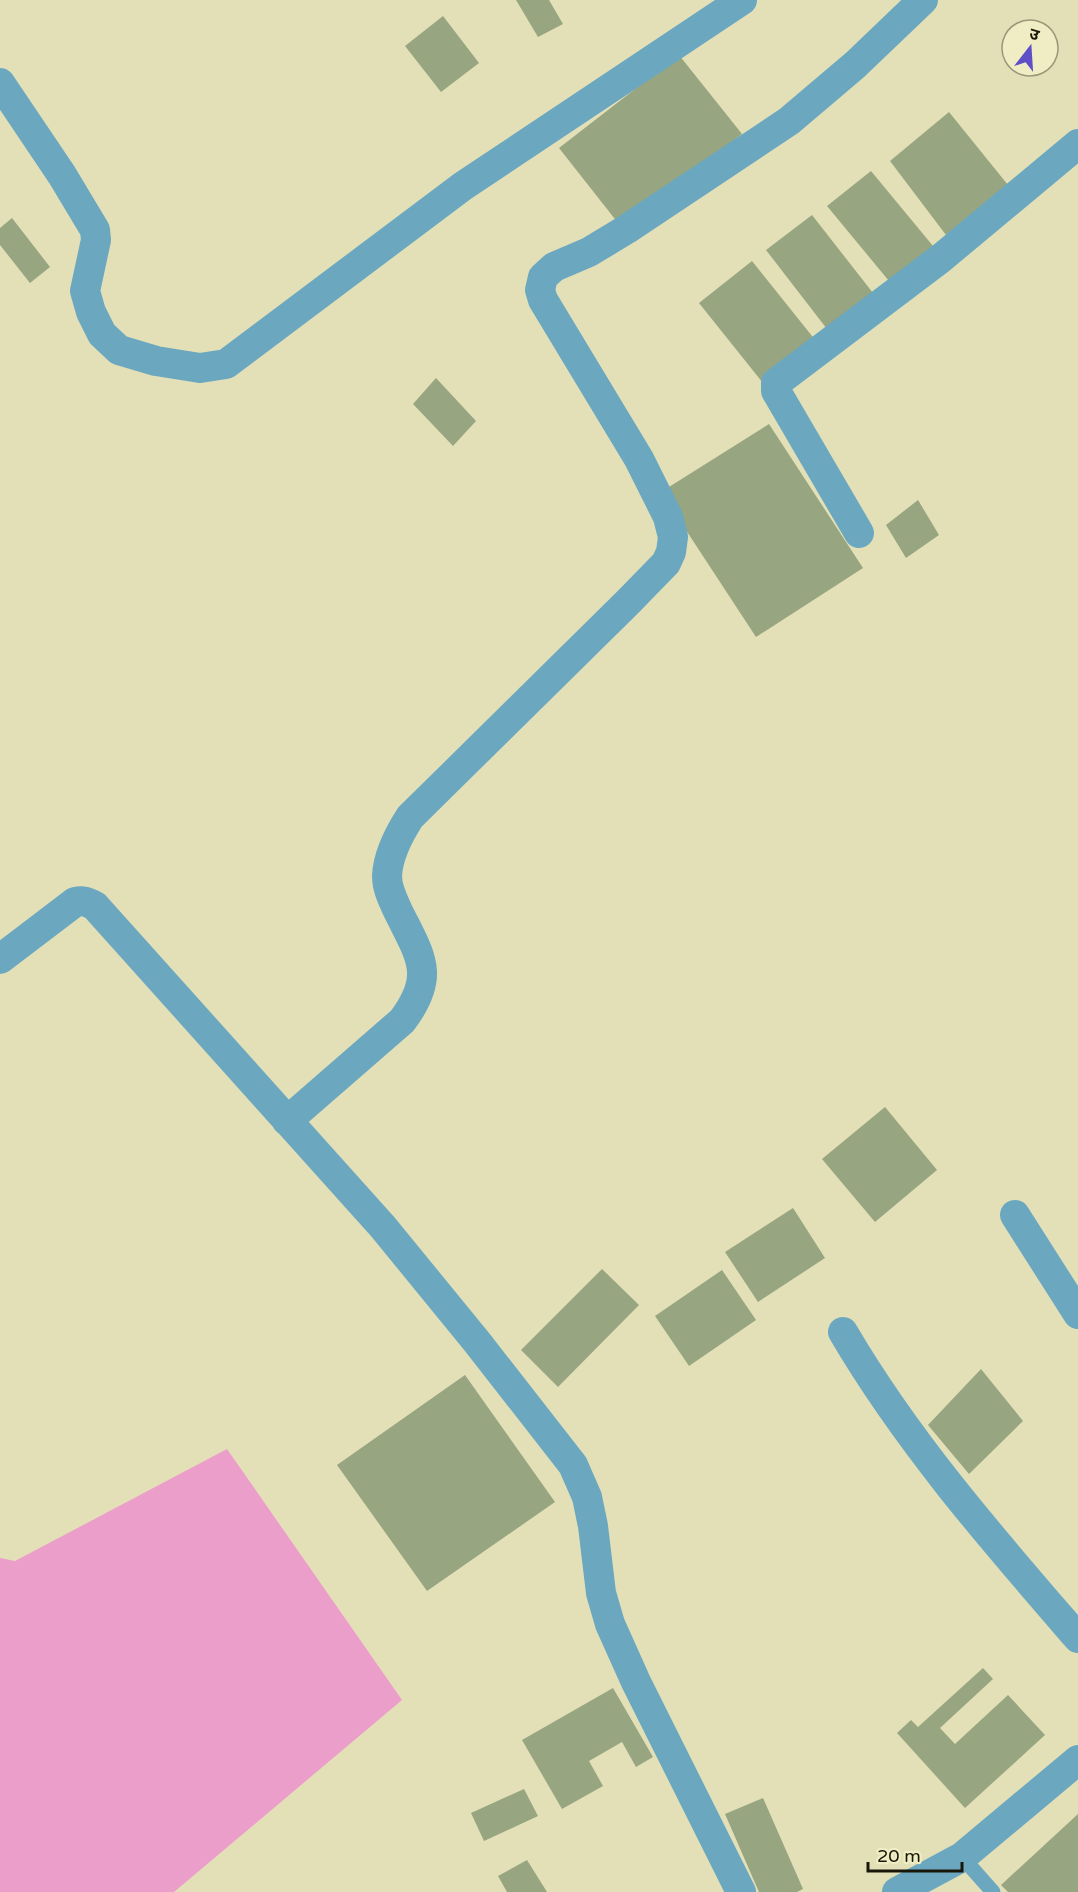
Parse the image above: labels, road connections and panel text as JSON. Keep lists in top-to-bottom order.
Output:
{
  "scale_bar": "20 m",
  "north": "top"
}
